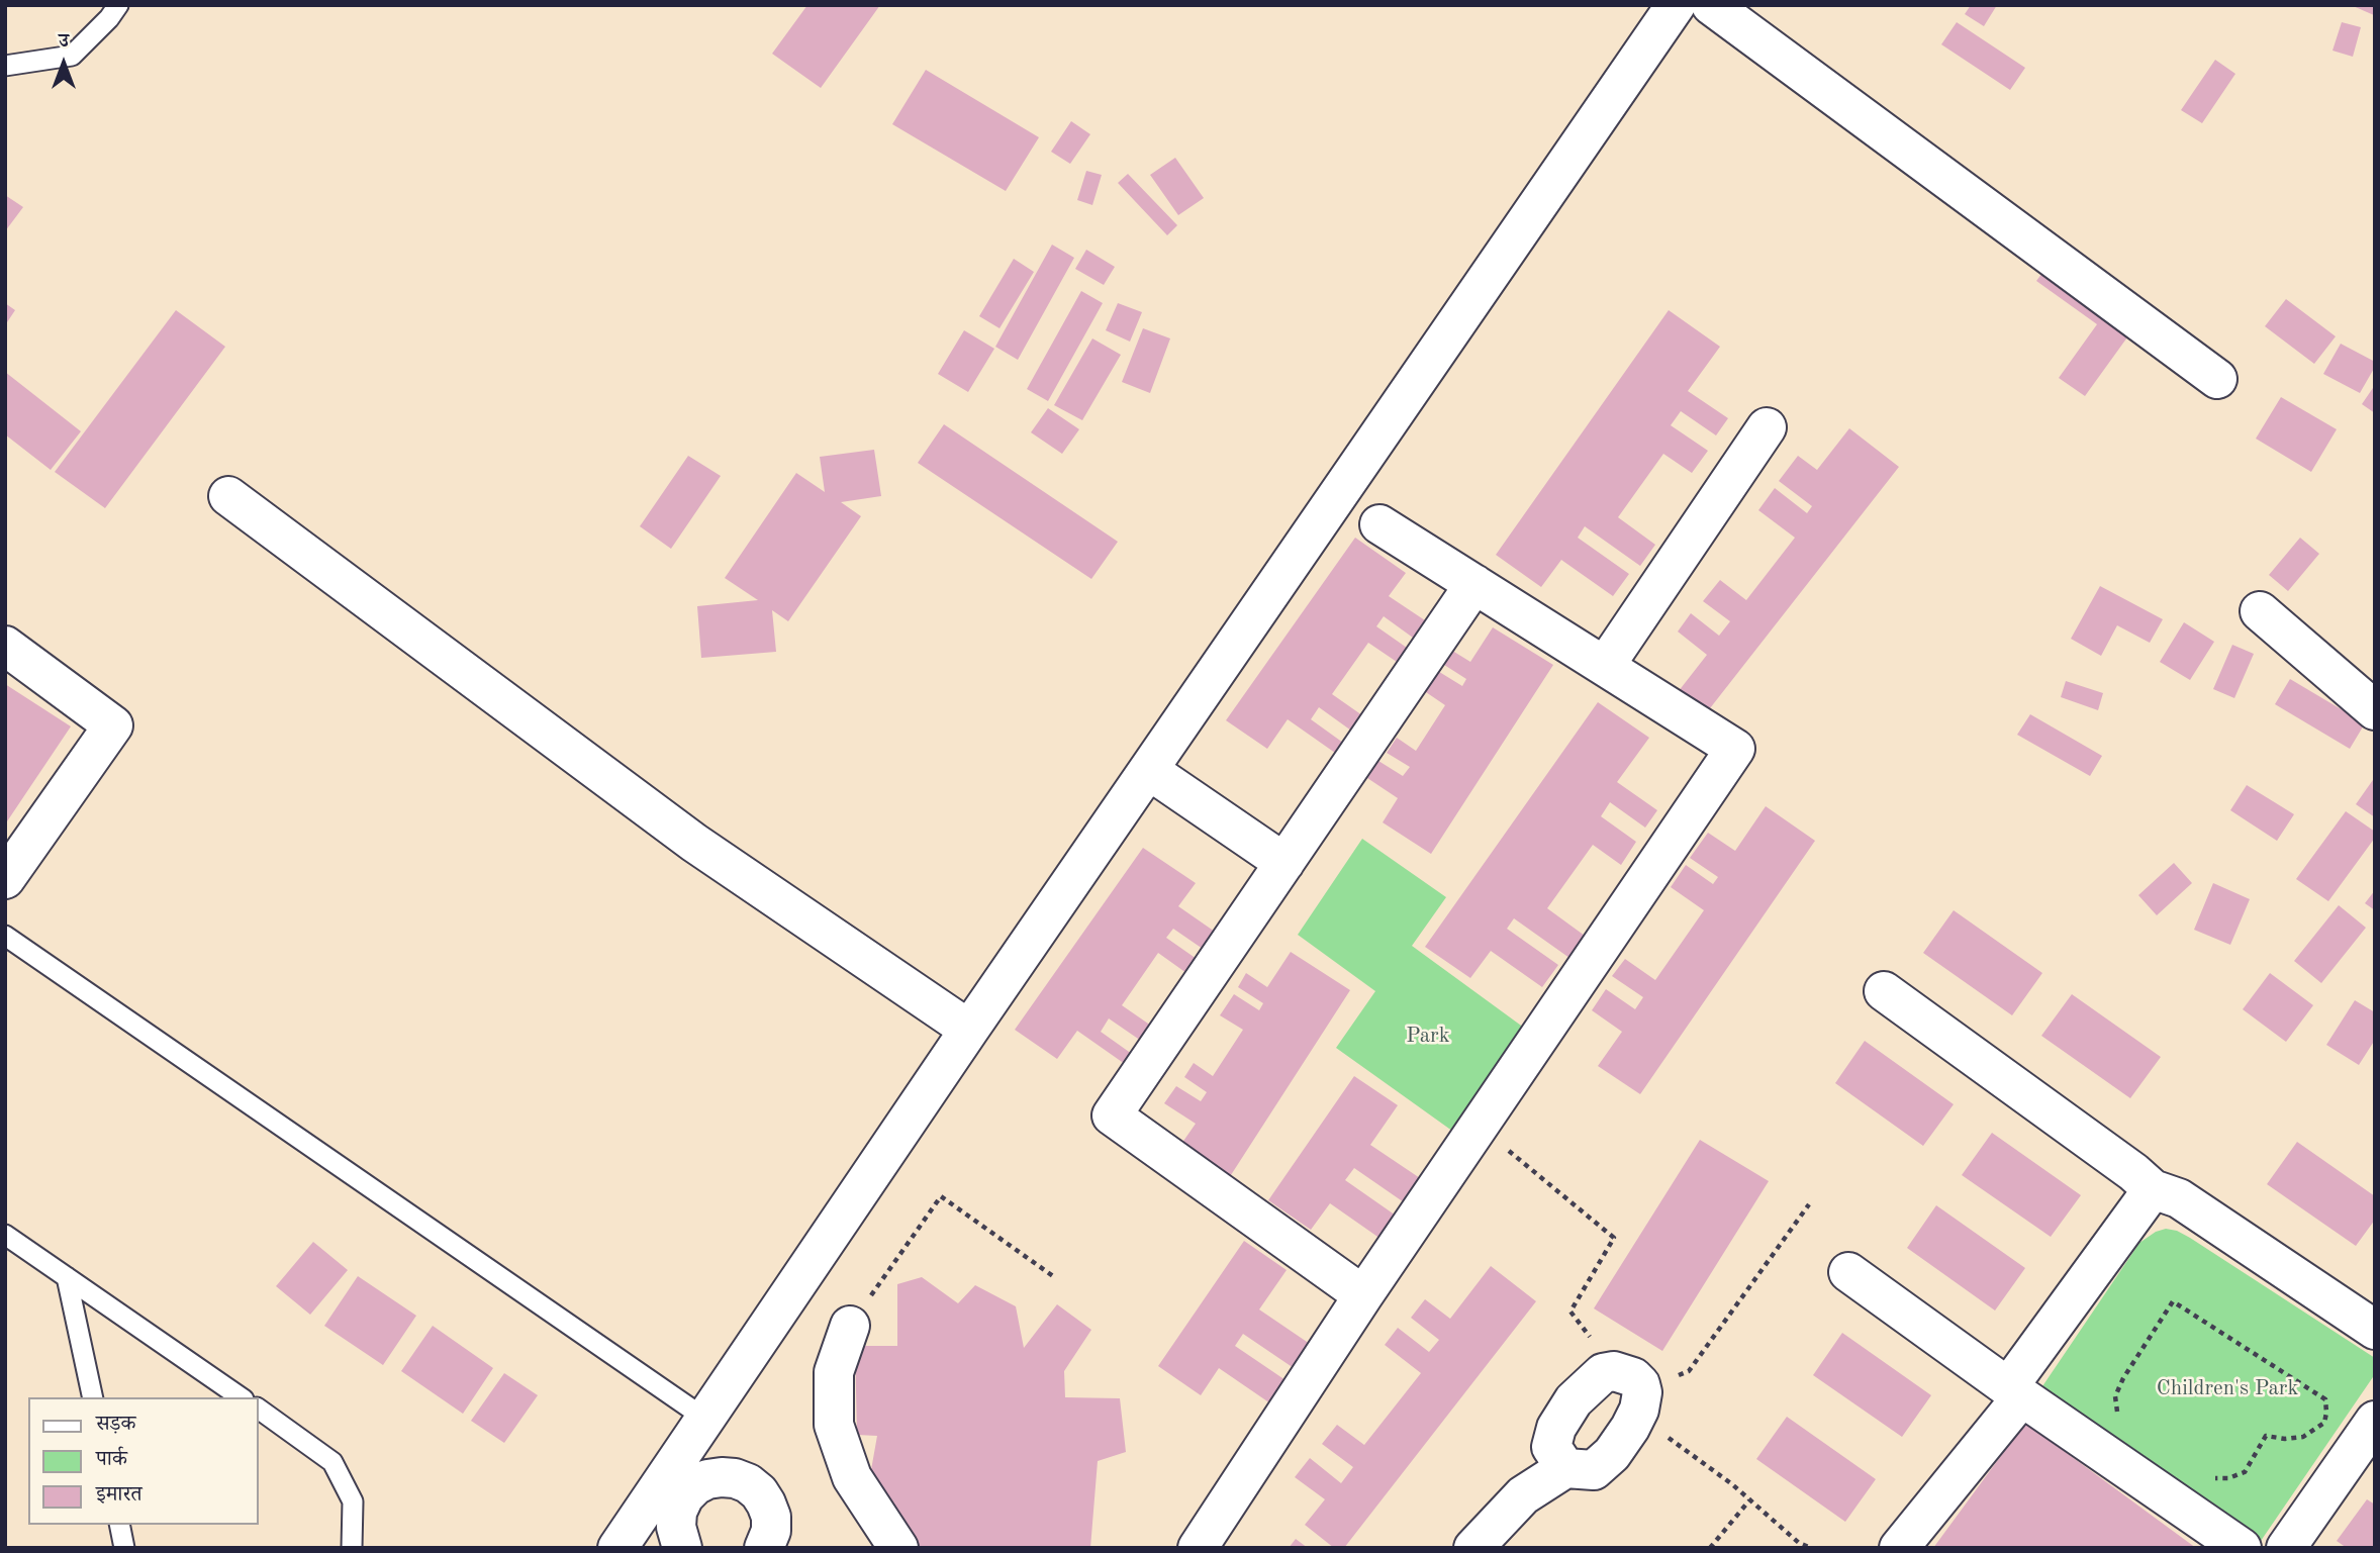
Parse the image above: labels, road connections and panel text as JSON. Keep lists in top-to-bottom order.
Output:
{
  "parks": ["Park", "Children's Park"],
  "legend": ["सड़क", "पार्क", "इमारत"],
  "north": "top"
}
